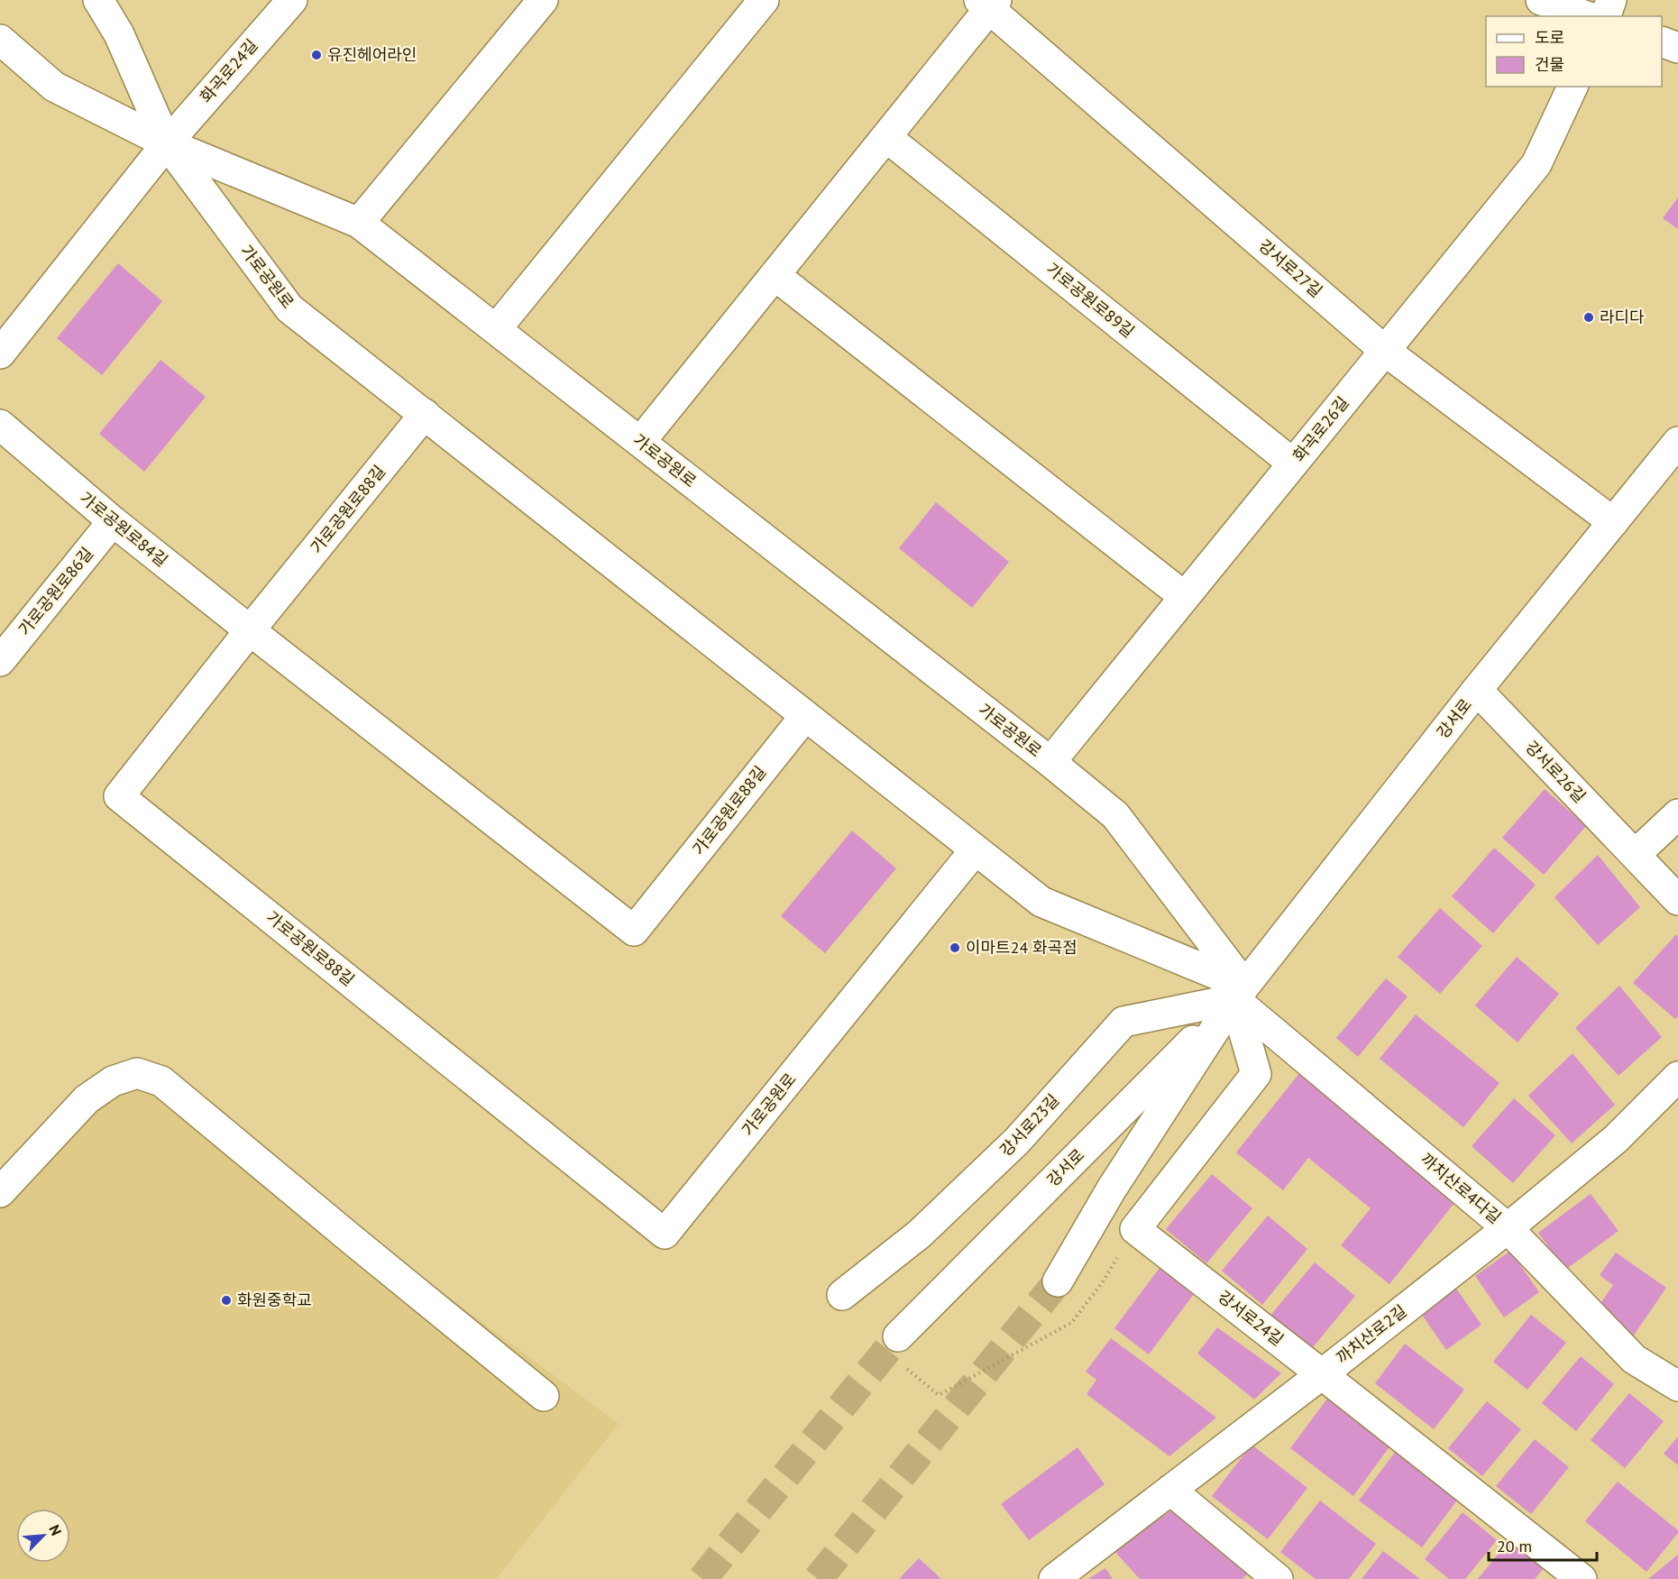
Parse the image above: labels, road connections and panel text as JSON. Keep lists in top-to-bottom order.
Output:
{
  "streets": {
    "street": [
      "화곡로24길",
      "강서로27길",
      "가로공원로",
      "가로공원로89길",
      "화곡로26길",
      "가로공원로88길",
      "가로공원로84길",
      "가로공원로86길",
      "강서로",
      "강서로26길",
      "강서로23길",
      "까치산로4다길",
      "강서로24길",
      "까치산로2길"
    ]
  },
  "crossings": [
    ["화곡로24길", "가로공원로"],
    ["강서로27길", "화곡로26길"],
    ["강서로27길", "강서로"],
    ["가로공원로", "화곡로26길"],
    ["가로공원로", "가로공원로88길"],
    ["가로공원로", "강서로"],
    ["가로공원로", "강서로23길"],
    ["가로공원로", "까치산로4다길"],
    ["가로공원로89길", "화곡로26길"],
    ["가로공원로88길", "가로공원로84길"],
    ["가로공원로84길", "가로공원로86길"],
    ["강서로", "강서로26길"],
    ["강서로", "강서로23길"],
    ["강서로", "까치산로4다길"],
    ["강서로23길", "까치산로4다길"],
    ["까치산로4다길", "까치산로2길"],
    ["강서로24길", "까치산로2길"]
  ],
  "places": [
    "유진헤어라인",
    "라디다",
    "이마트24 화곡점",
    "화원중학교"
  ],
  "legend": ["도로", "건물"],
  "scale_bar": "20 m",
  "north": "top right"
}
